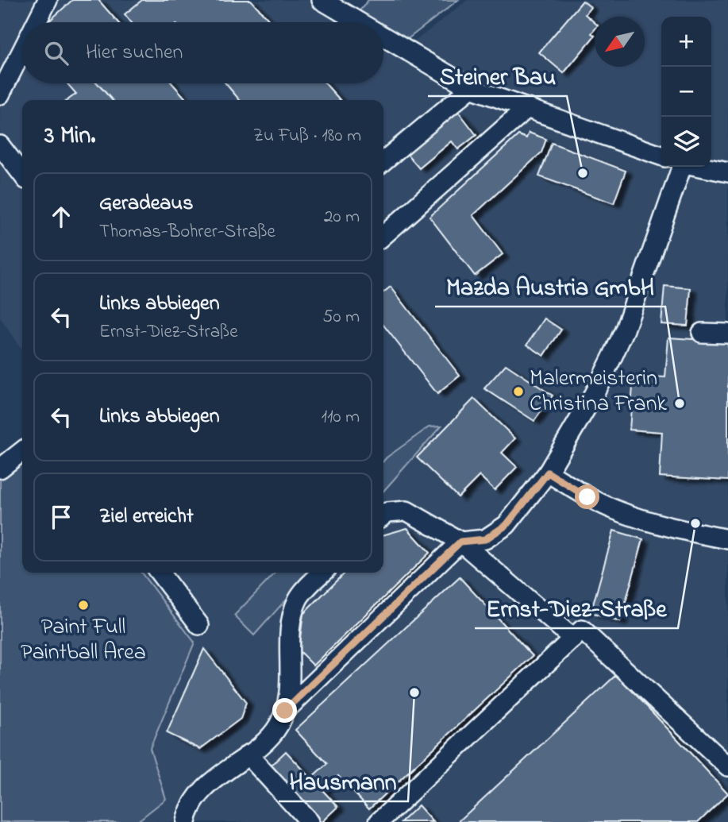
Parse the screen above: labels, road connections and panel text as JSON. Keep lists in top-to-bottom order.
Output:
{
  "places": [
    "Steiner Bau",
    "Malermeisterin Christina Frank",
    "Mazda Austria GmbH",
    "Ernst-Diez-Straße",
    "Paint Full Paintball Area",
    "Hausmann"
  ],
  "north": "bottom left",
  "page": {
    "map_buttons": ["+", "−"],
    "search": "Hier suchen",
    "heading": ["3 Min.", "Zu Fuß · 180 m"],
    "list": [
      ["Geradeaus", "Thomas-Bohrer-Straße", "20 m"],
      ["Links abbiegen", "Ernst-Diez-Straße", "50 m"],
      ["Links abbiegen", "110 m"],
      "Ziel erreicht"
    ]
  }
}
